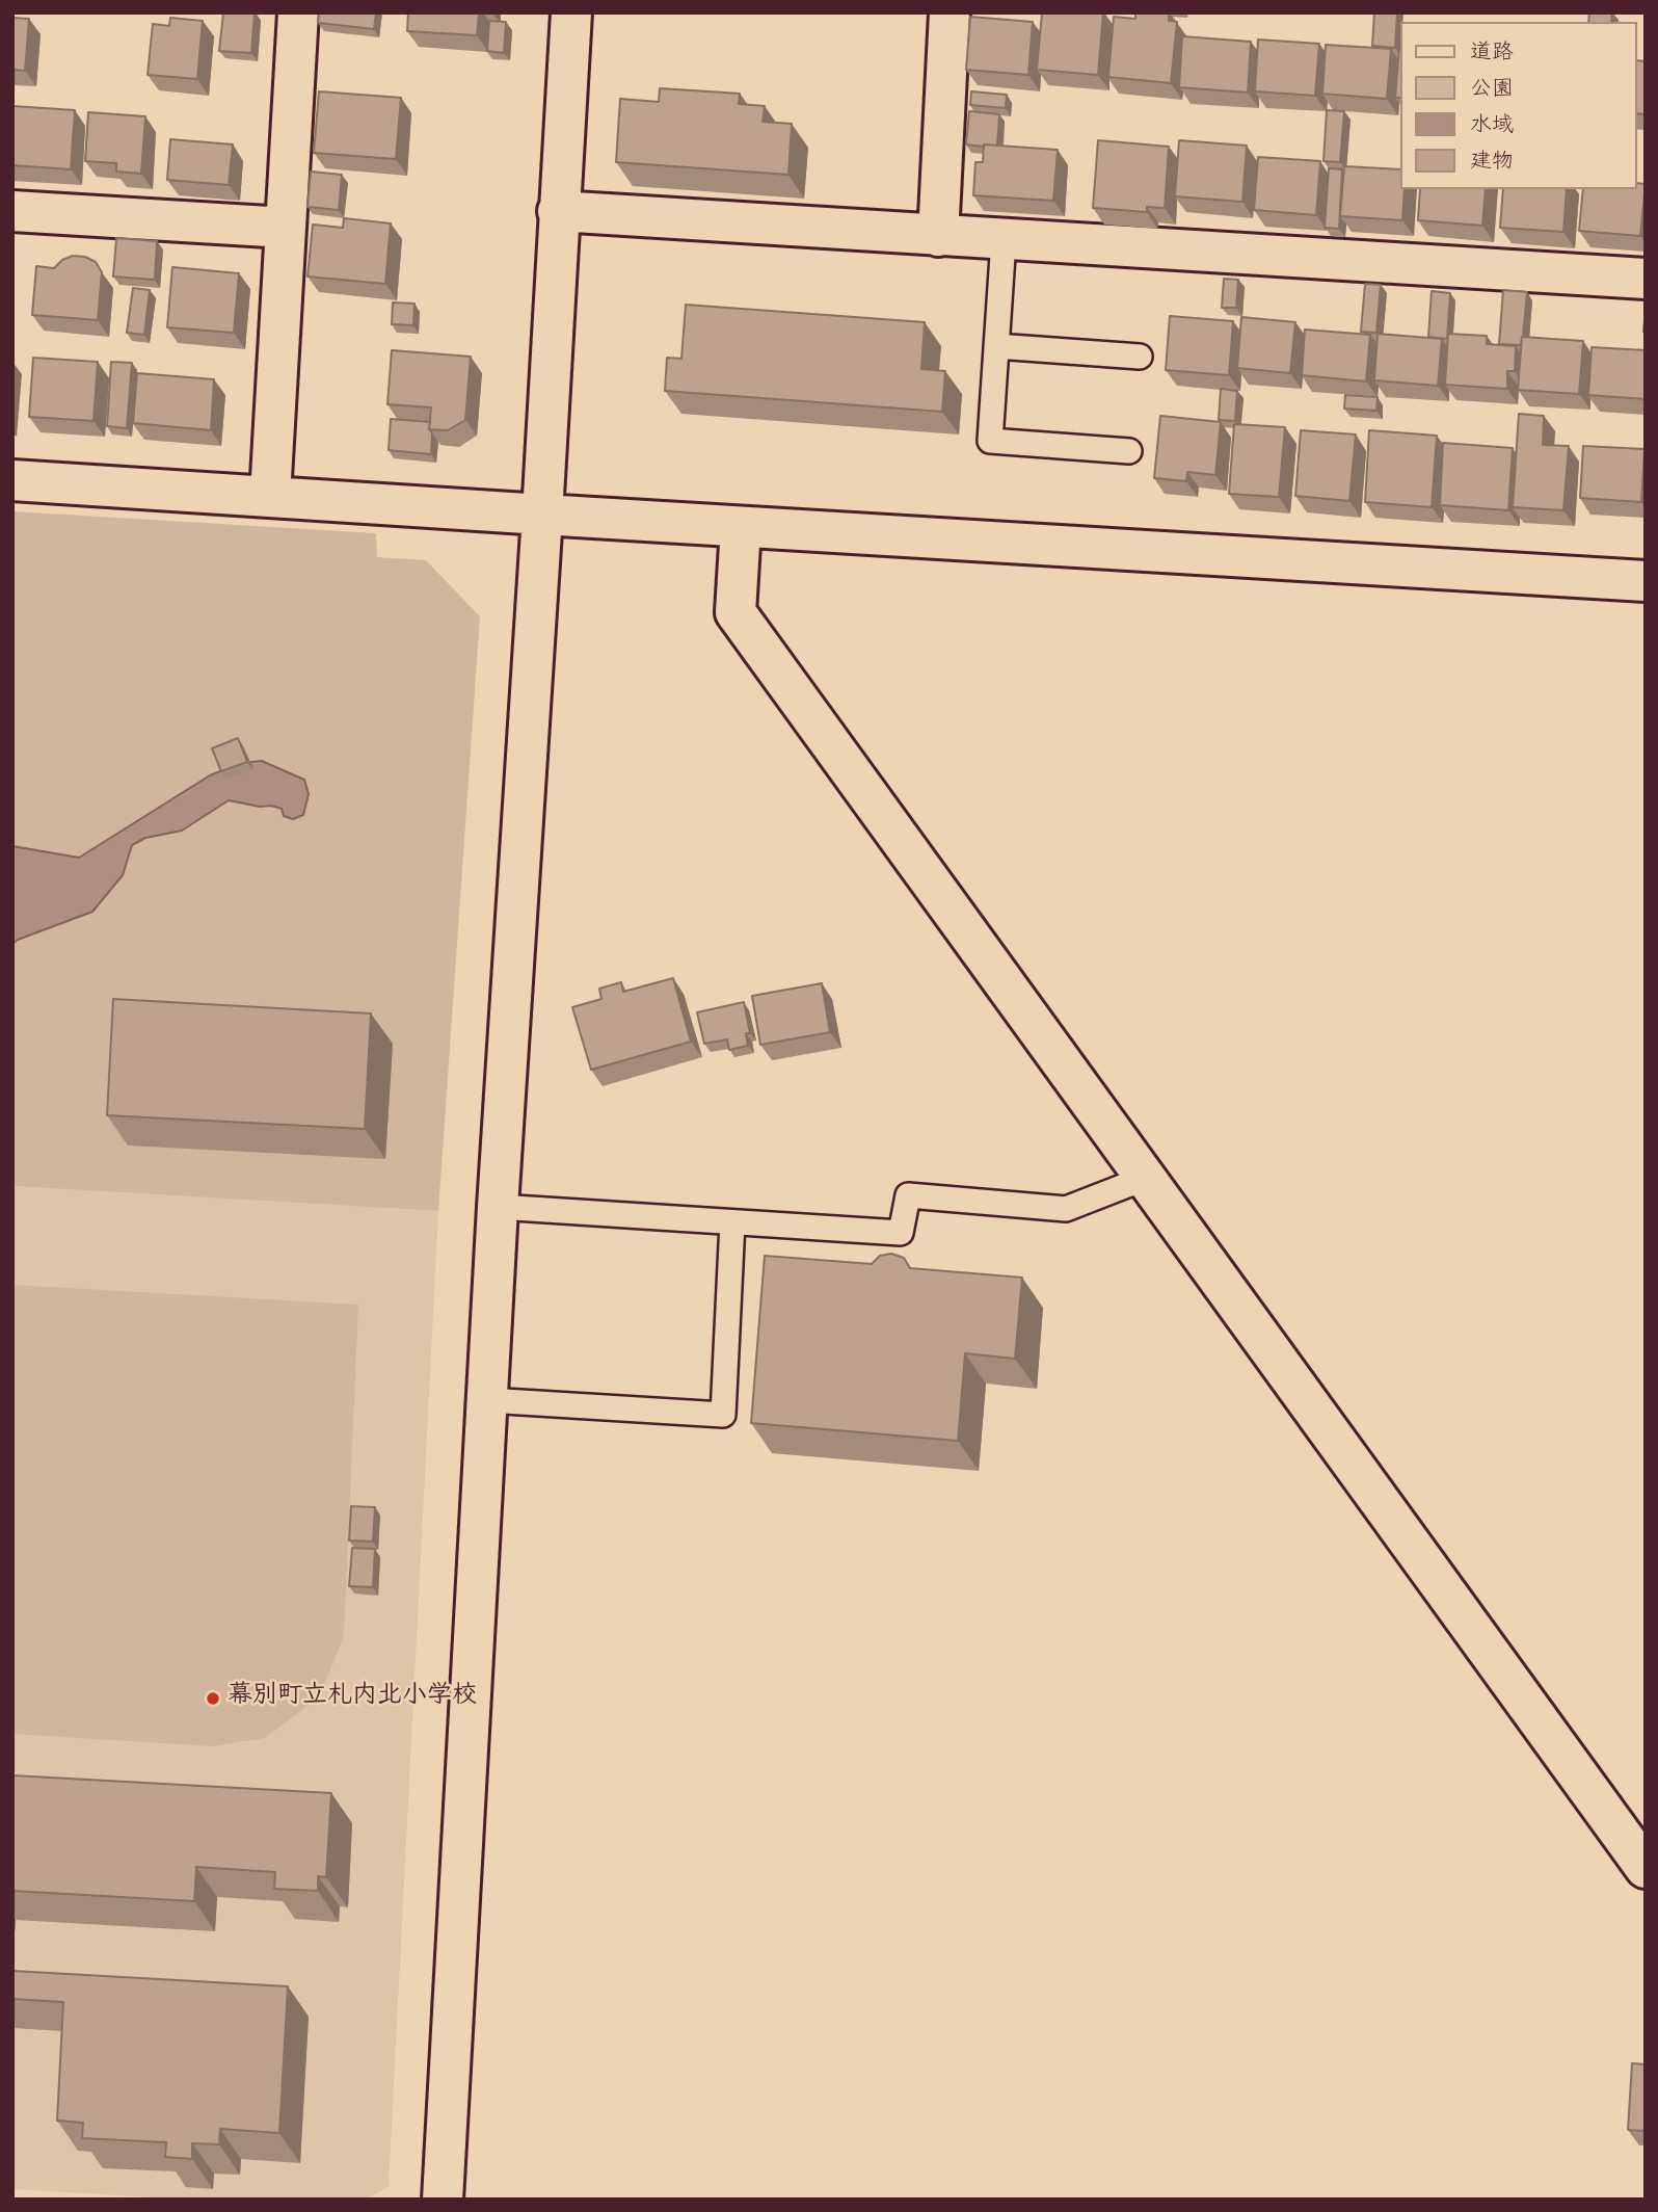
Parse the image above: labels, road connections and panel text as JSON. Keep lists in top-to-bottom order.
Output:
{
  "places": ["幕別町立札内北小学校"],
  "legend": [
    "道路",
    "公園",
    "水域",
    "建物"
  ]
}
